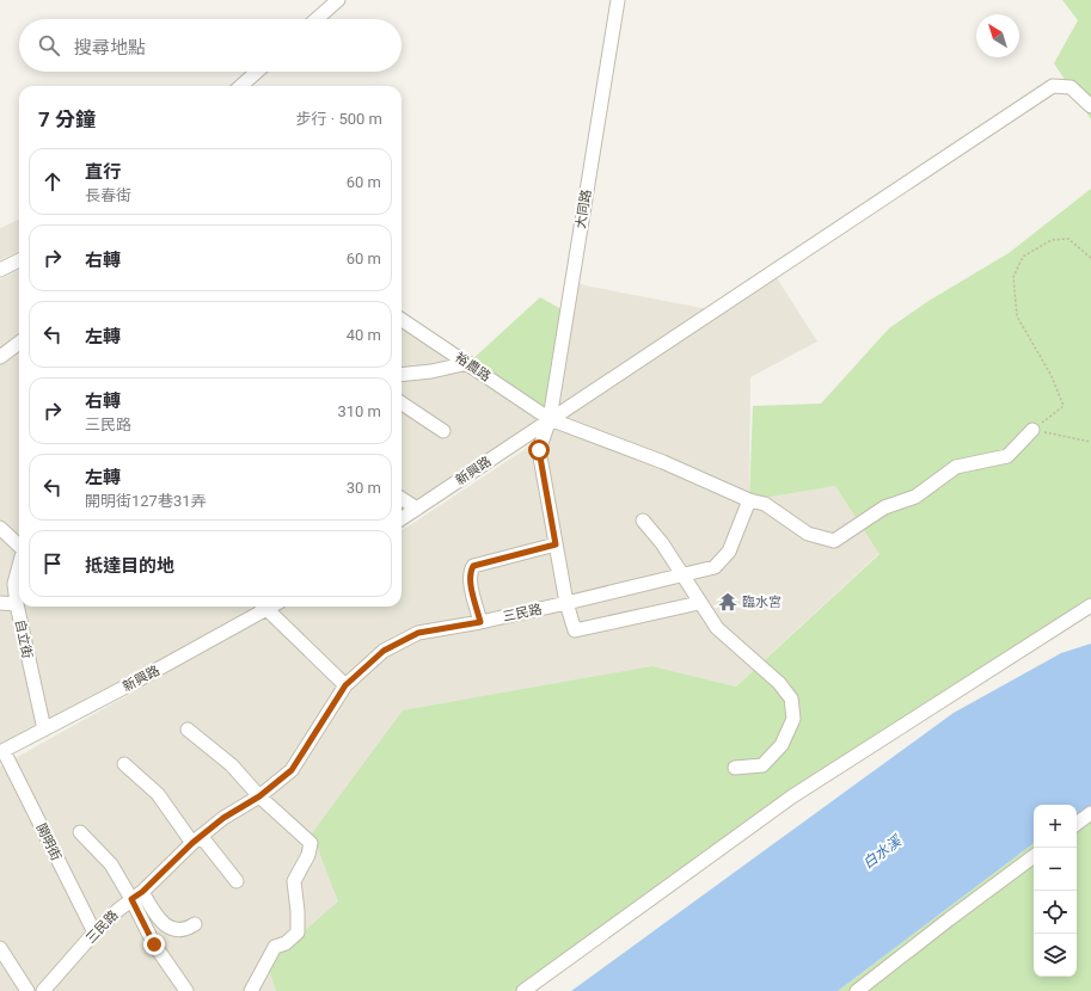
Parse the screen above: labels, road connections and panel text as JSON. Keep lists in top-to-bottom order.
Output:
{
  "streets": {
    "street": [
      "大同路",
      "裕農路",
      "新興路",
      "三民路",
      "自立街",
      "開明街"
    ]
  },
  "crossings": [
    ["大同路", "裕農路"],
    ["大同路", "新興路"],
    ["大同路", "三民路"],
    ["裕農路", "新興路"],
    ["新興路", "自立街"],
    ["新興路", "開明街"],
    ["三民路", "開明街"]
  ],
  "water": ["白水溪"],
  "places": {
    "temple": ["臨水宮"]
  },
  "north": "top left",
  "page": {
    "search": "搜尋地點",
    "heading": ["7 分鐘", "步行 · 500 m"],
    "list": [
      ["直行", "長春街", "60 m"],
      ["右轉", "60 m"],
      ["左轉", "40 m"],
      ["右轉", "三民路", "310 m"],
      ["左轉", "開明街127巷31弄", "30 m"],
      "抵達目的地"
    ],
    "map_buttons": ["+", "−"]
  }
}
